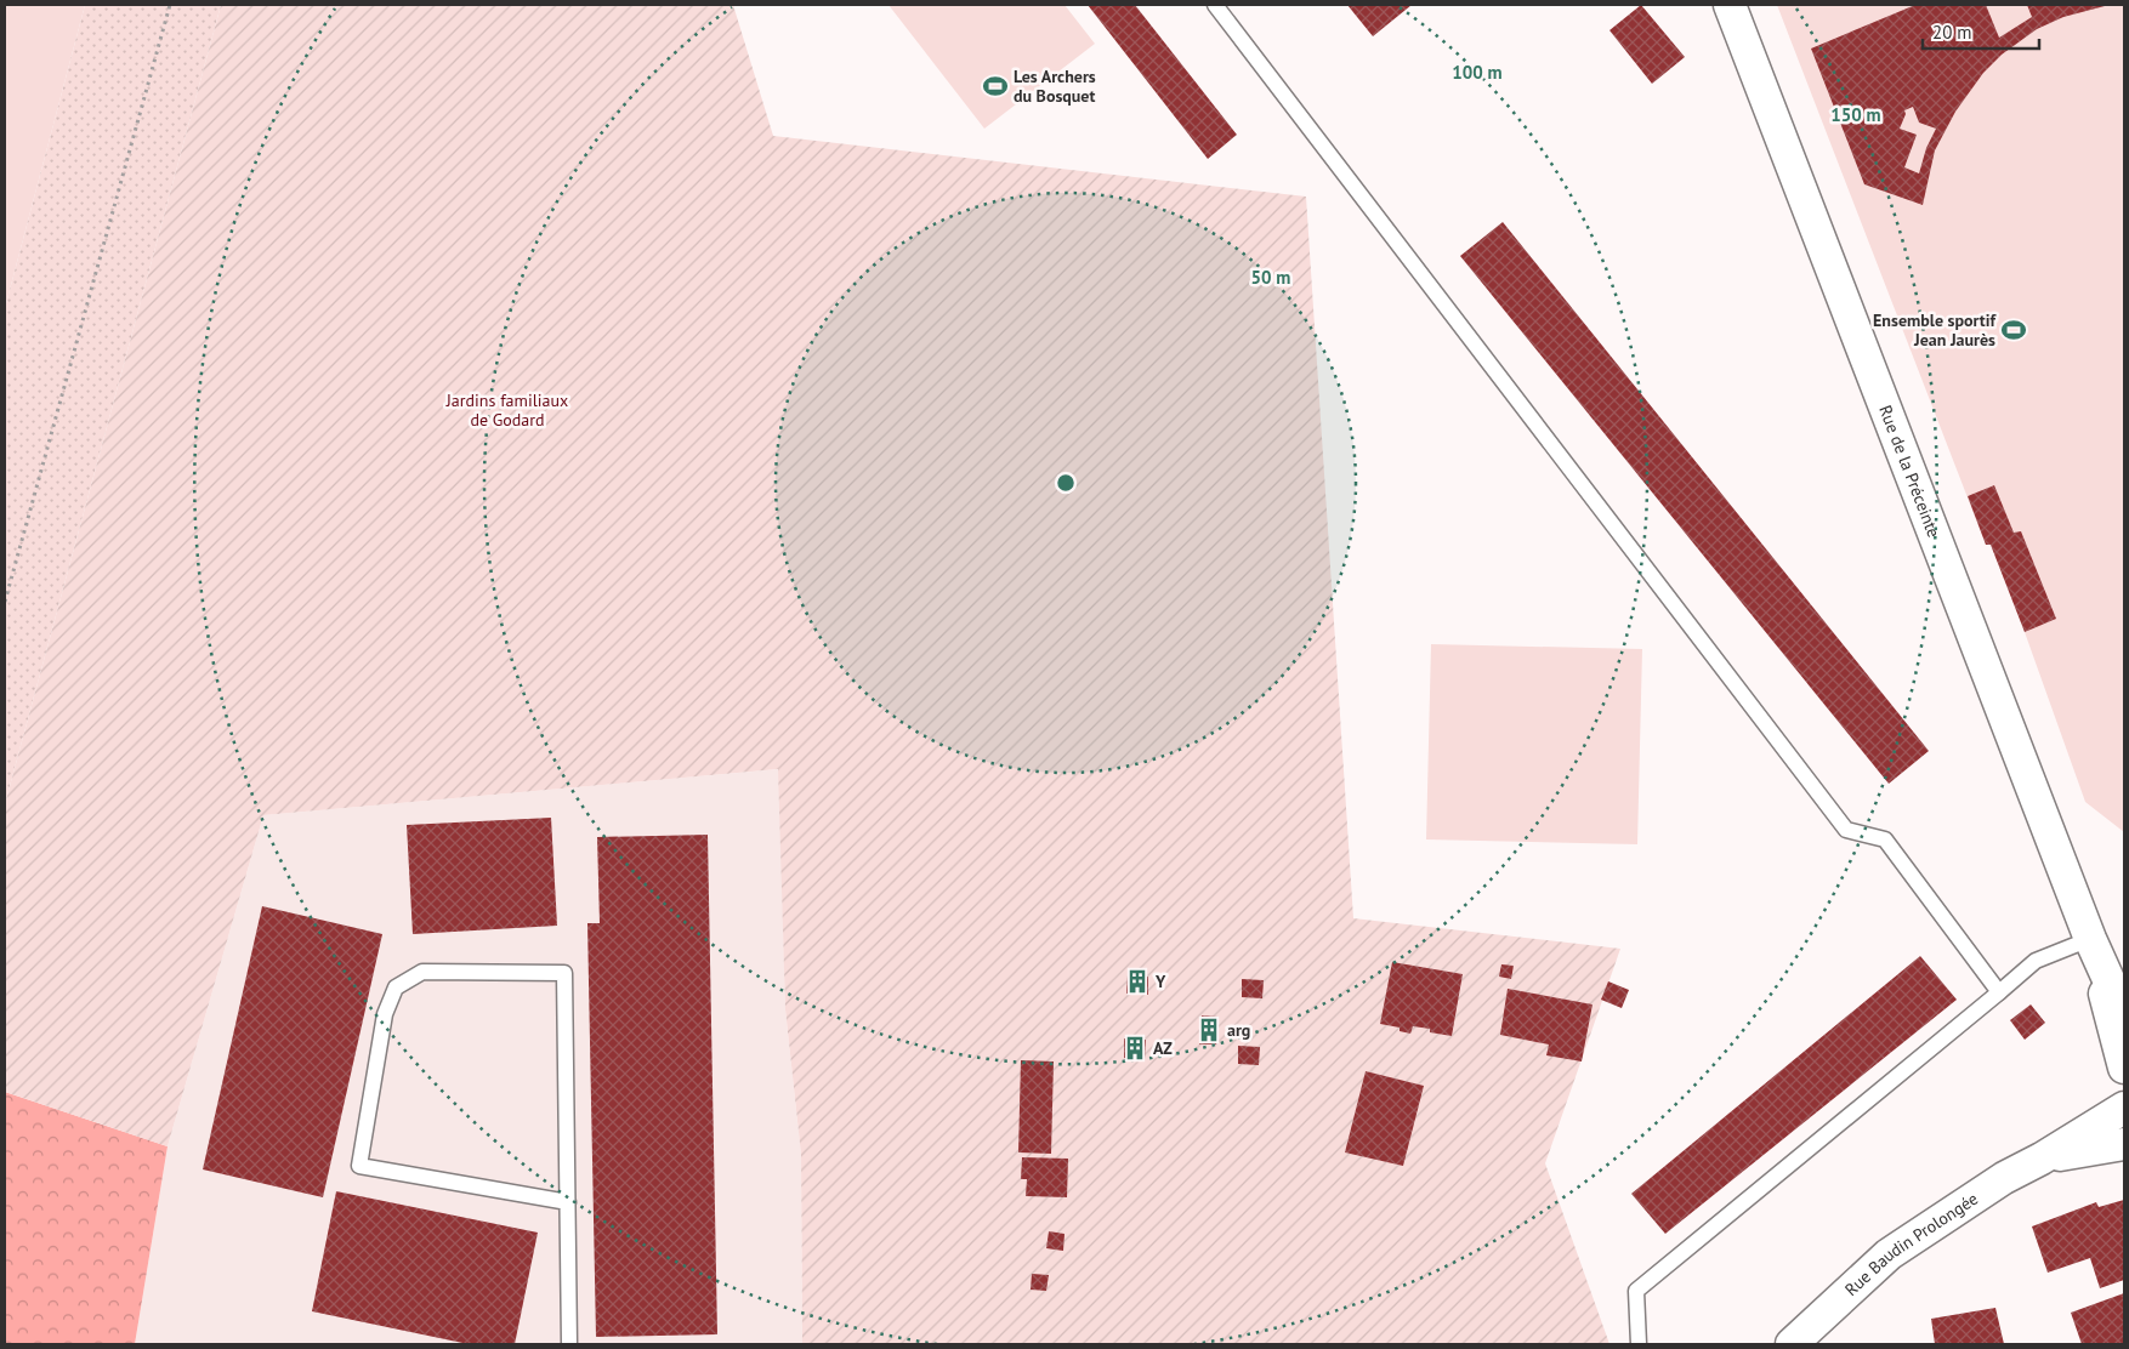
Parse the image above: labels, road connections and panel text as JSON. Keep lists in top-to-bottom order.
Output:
{
  "streets": {
    "street": ["Rue de la Préceinte", "Rue Baudin Prolongée"]
  },
  "parks": ["Jardins familiaux de Godard"],
  "places": {
    "sports": ["Les Archers du Bosquet", "Ensemble sportif Jean Jaurès"],
    "building": ["Y", "arg", "AZ"]
  },
  "scale_bar": "20 m",
  "rings": ["100 m", "150 m", "50 m"]
}
